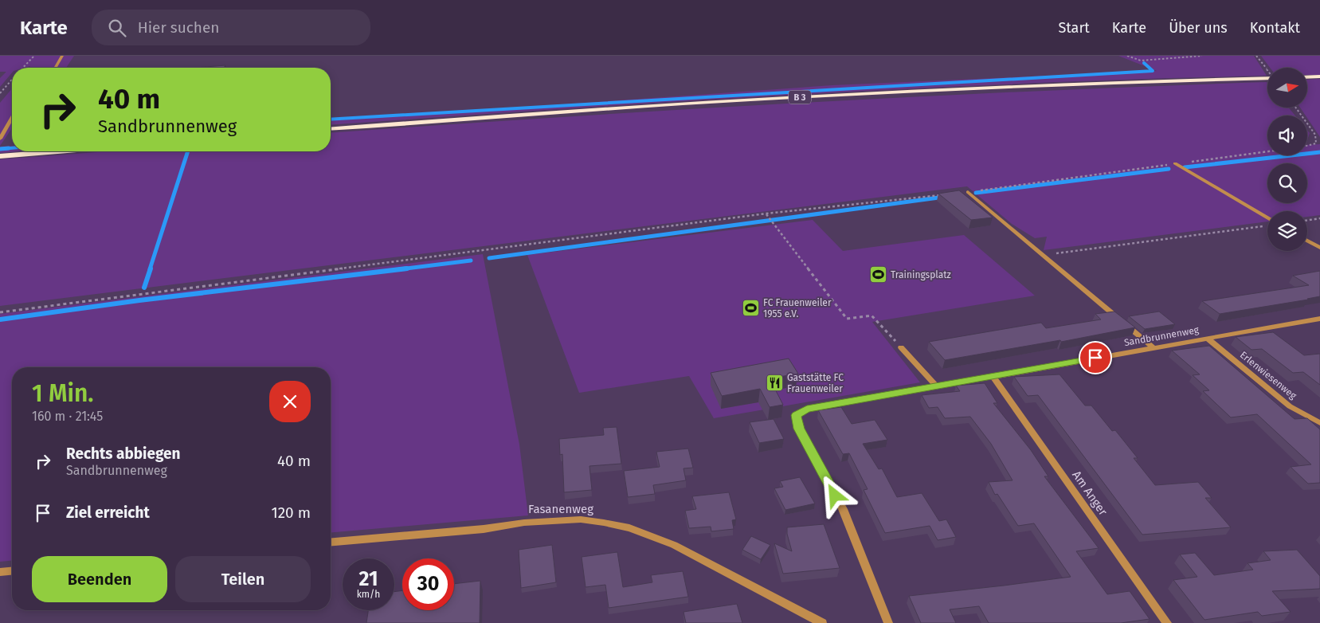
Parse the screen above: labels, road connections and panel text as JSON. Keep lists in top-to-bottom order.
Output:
{
  "streets": {
    "main road": ["B 3"],
    "street": [
      "Sandbrunnenweg",
      "Erlenwiesenweg",
      "Am Anger",
      "Fasanenweg"
    ]
  },
  "crossings": [
    ["Sandbrunnenweg", "Erlenwiesenweg"],
    ["Sandbrunnenweg", "Am Anger"]
  ],
  "places": {
    "sports": ["Trainingsplatz", "FC Frauenweiler 1955 e.V."],
    "restaurant": ["Gaststätte FC Frauenweiler"]
  },
  "north": "right",
  "page": {
    "header": "Karte",
    "search": "Hier suchen",
    "nav": [
      "Start",
      "Karte",
      "Über uns",
      "Kontakt"
    ],
    "turn": ["40 m", "Sandbrunnenweg"],
    "heading": ["1 Min.", "160 m · 21:45"],
    "list": [
      {
        "name": "Rechts abbiegen",
        "note": "Sandbrunnenweg",
        "value": "40 m"
      },
      {
        "name": "Ziel erreicht",
        "value": "120 m"
      }
    ],
    "buttons": ["Beenden", "Teilen"],
    "speed": "21 km/h",
    "limit": "30"
  }
}
